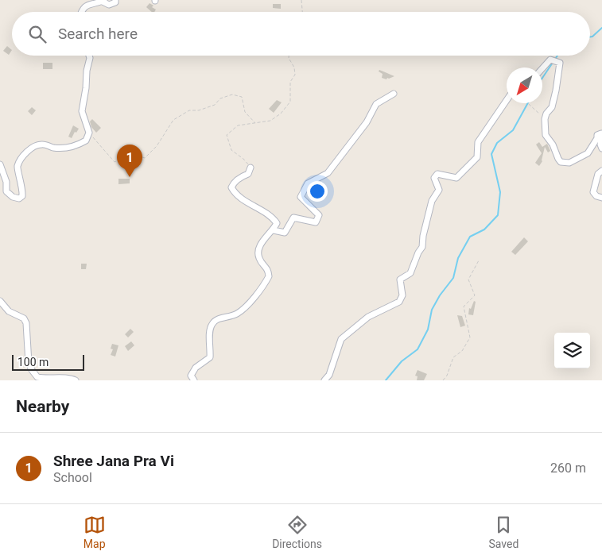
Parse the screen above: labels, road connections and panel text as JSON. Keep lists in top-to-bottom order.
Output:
{
  "scale_bar": "100 m",
  "north": "bottom left",
  "page": {
    "search": "Search here",
    "pins": "1",
    "scale": "100 m",
    "heading": "Nearby",
    "list": [
      {
        "mark": "1",
        "name": "Shree Jana Pra Vi",
        "note": "School",
        "value": "260 m"
      }
    ],
    "nav": ["Map", "Directions", "Saved"]
  }
}
